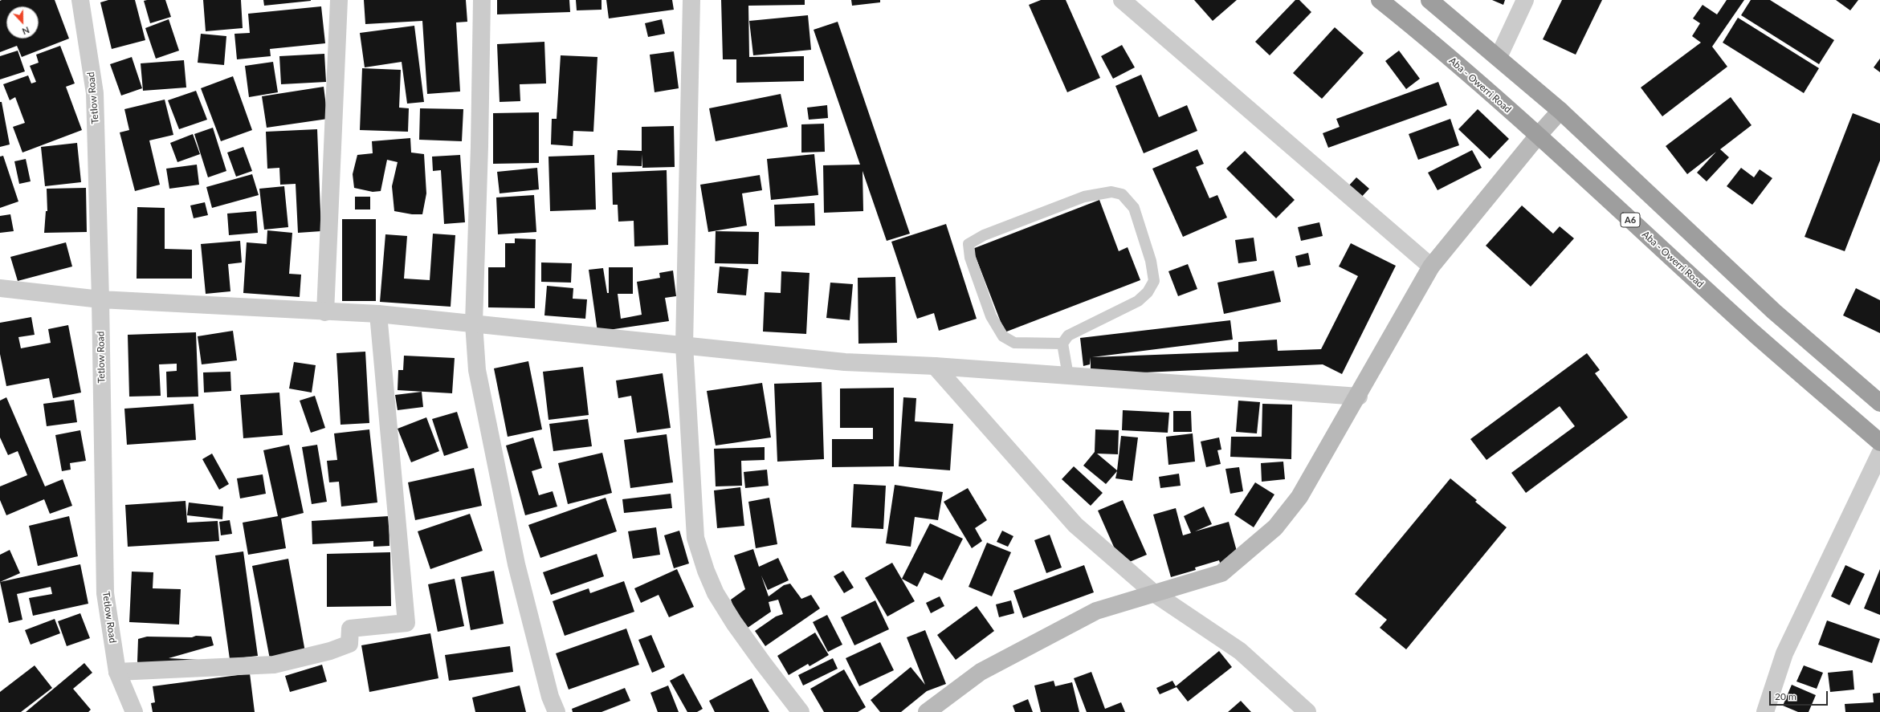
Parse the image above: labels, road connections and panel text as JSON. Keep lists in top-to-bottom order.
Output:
{
  "streets": {
    "highway": ["Aba - Owerri Road", "A6"],
    "street": ["Tetlow Road"]
  },
  "scale_bar": "20 m",
  "north": "bottom"
}
